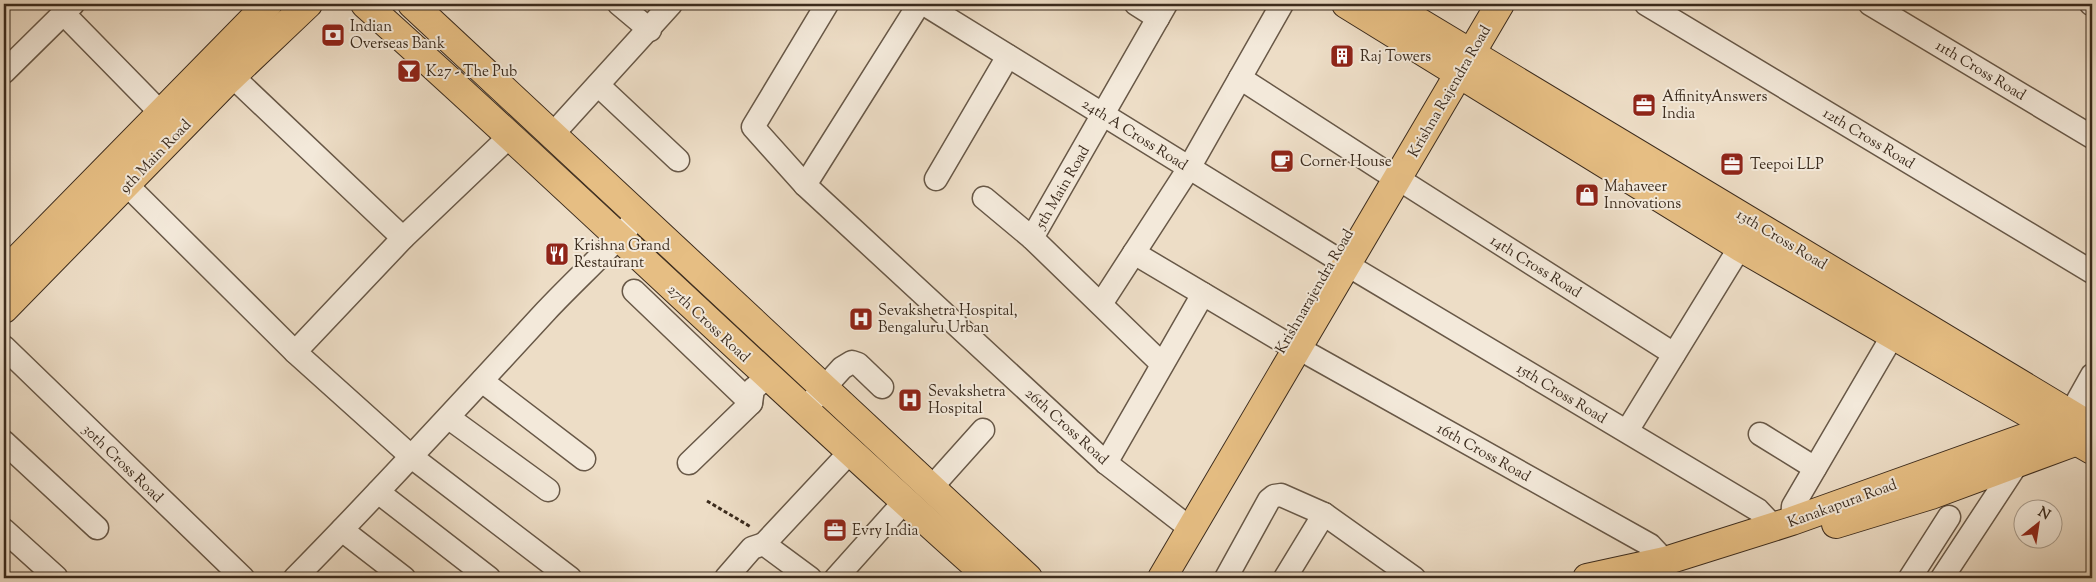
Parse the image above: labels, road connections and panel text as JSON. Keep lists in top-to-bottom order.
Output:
{
  "streets": {
    "main road": [
      "Krishna Rajendra Road",
      "9th Main Road",
      "13th Cross Road",
      "Krishnarajendra Road",
      "27th Cross Road",
      "Kanakapura Road"
    ],
    "street": [
      "11th Cross Road",
      "24th A Cross Road",
      "12th Cross Road",
      "5th Main Road",
      "14th Cross Road",
      "15th Cross Road",
      "26th Cross Road",
      "16th Cross Road",
      "30th Cross Road"
    ]
  },
  "crossings": [
    ["Krishna Rajendra Road", "13th Cross Road"],
    ["Krishna Rajendra Road", "Krishnarajendra Road"],
    ["24th A Cross Road", "5th Main Road"],
    ["24th A Cross Road", "Krishnarajendra Road"],
    ["24th A Cross Road", "15th Cross Road"],
    ["13th Cross Road", "Krishnarajendra Road"],
    ["13th Cross Road", "Kanakapura Road"],
    ["14th Cross Road", "Krishnarajendra Road"],
    ["Krishnarajendra Road", "15th Cross Road"],
    ["Krishnarajendra Road", "26th Cross Road"],
    ["Krishnarajendra Road", "16th Cross Road"],
    ["15th Cross Road", "Kanakapura Road"],
    ["16th Cross Road", "Kanakapura Road"]
  ],
  "places": {
    "bank": ["Indian Overseas Bank"],
    "building": ["Raj Towers"],
    "bar": ["K27 - The Pub"],
    "office": ["AffinityAnswers India", "Teepoi LLP", "Evry India"],
    "cafe": ["Corner House"],
    "shop": ["Mahaveer Innovations"],
    "restaurant": ["Krishna Grand Restaurant"],
    "hospital": ["Sevakshetra Hospital, Bengaluru Urban", "Sevakshetra Hospital"]
  },
  "north": "top right"
}
